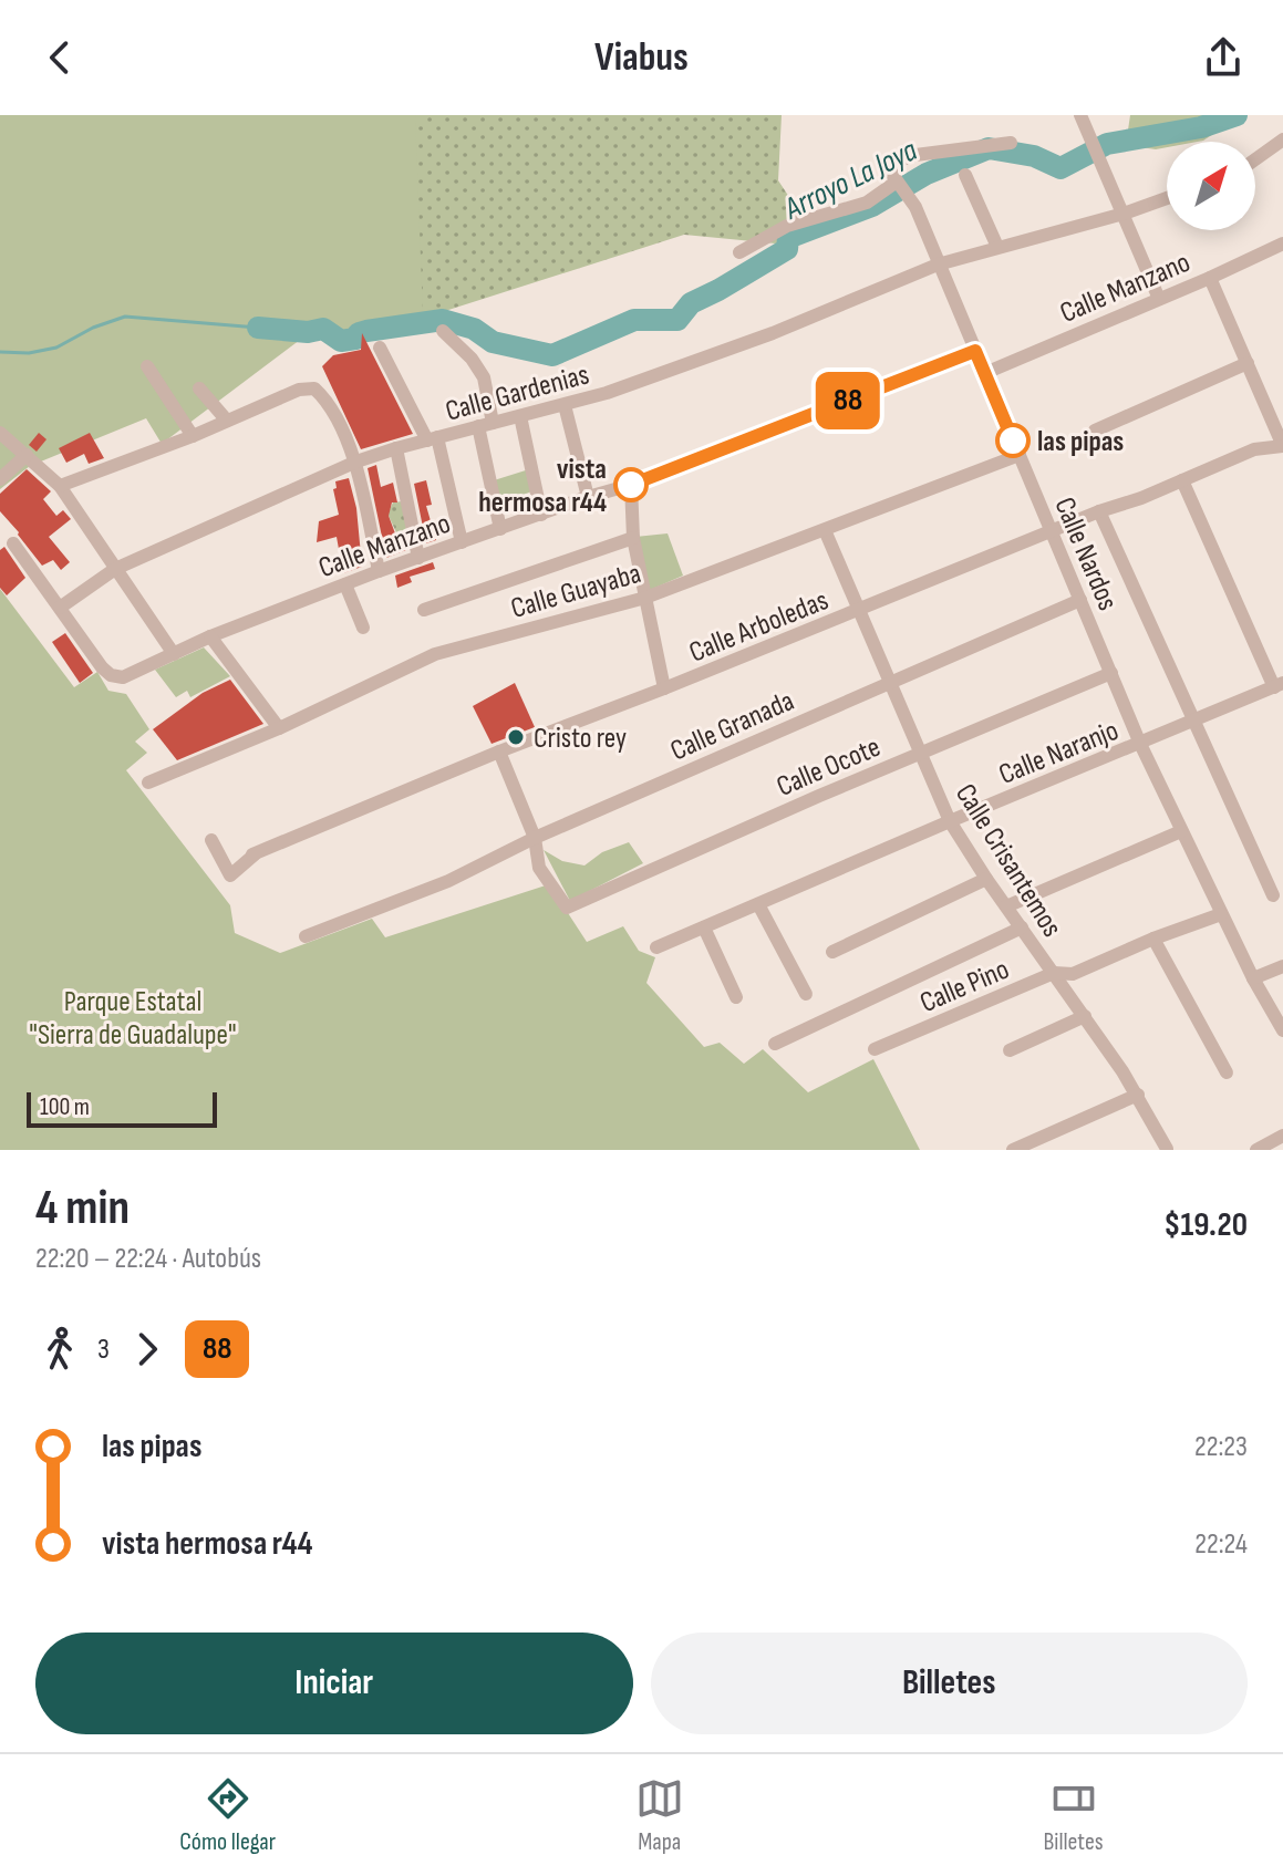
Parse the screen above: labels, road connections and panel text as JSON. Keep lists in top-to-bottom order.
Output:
{
  "streets": {
    "street": [
      "Calle Manzano",
      "Calle Gardenias",
      "Calle Nardos",
      "Calle Guayaba",
      "Calle Arboledas",
      "Calle Granada",
      "Calle Naranjo",
      "Calle Ocote",
      "Calle Crisantemos",
      "Calle Pino"
    ]
  },
  "crossings": [
    ["Calle Manzano", "Calle Gardenias"],
    ["Calle Manzano", "Calle Nardos"],
    ["Calle Gardenias", "Calle Nardos"],
    ["Calle Nardos", "Calle Guayaba"],
    ["Calle Nardos", "Calle Arboledas"],
    ["Calle Nardos", "Calle Granada"],
    ["Calle Nardos", "Calle Naranjo"],
    ["Calle Nardos", "Calle Ocote"],
    ["Calle Nardos", "Calle Pino"],
    ["Calle Guayaba", "Calle Crisantemos"],
    ["Calle Arboledas", "Calle Crisantemos"],
    ["Calle Granada", "Calle Ocote"],
    ["Calle Granada", "Calle Crisantemos"],
    ["Calle Naranjo", "Calle Crisantemos"],
    ["Calle Ocote", "Calle Crisantemos"],
    ["Calle Crisantemos", "Calle Pino"]
  ],
  "water": ["Arroyo La Joya"],
  "parks": ["Parque Estatal \"Sierra de Guadalupe\""],
  "places": ["las pipas", "vista hermosa r44", "Cristo rey"],
  "lines": ["bus line 88"],
  "scale_bar": "100 m",
  "north": "top right",
  "page": {
    "header": "Viabus",
    "on_map": "88",
    "scale": "100 m",
    "heading": ["4 min", "22:20 – 22:24 · Autobús", "$19.20"],
    "legs": ["3", "88"],
    "list": [
      {
        "name": "las pipas",
        "value": "22:23"
      },
      {
        "name": "vista hermosa r44",
        "value": "22:24"
      }
    ],
    "buttons": ["Iniciar", "Billetes"],
    "tabs": ["Cómo llegar", "Mapa", "Billetes"]
  }
}
